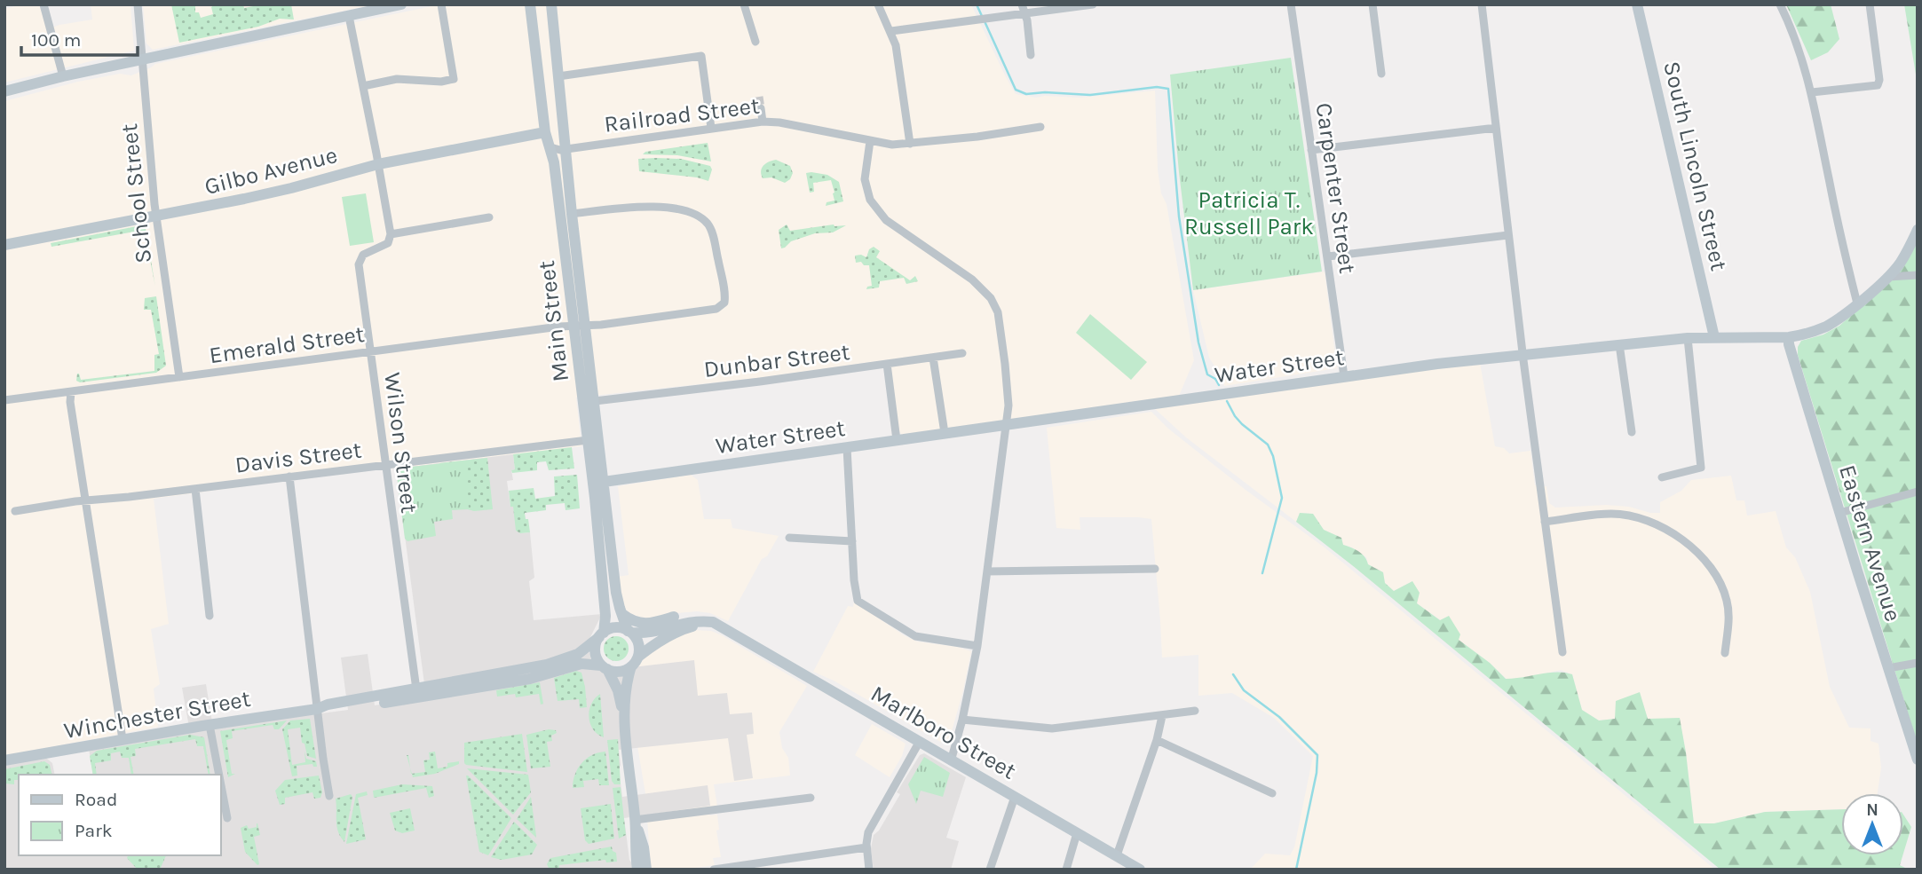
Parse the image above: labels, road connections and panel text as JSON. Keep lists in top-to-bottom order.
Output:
{
  "streets": {
    "street": [
      "Railroad Street",
      "South Lincoln Street",
      "Gilbo Avenue",
      "Carpenter Street",
      "School Street",
      "Main Street",
      "Emerald Street",
      "Dunbar Street",
      "Water Street",
      "Wilson Street",
      "Davis Street",
      "Eastern Avenue",
      "Winchester Street",
      "Marlboro Street"
    ]
  },
  "crossings": [
    ["Railroad Street", "Main Street"],
    ["South Lincoln Street", "Water Street"],
    ["Gilbo Avenue", "School Street"],
    ["Gilbo Avenue", "Main Street"],
    ["Carpenter Street", "Water Street"],
    ["School Street", "Emerald Street"],
    ["Main Street", "Emerald Street"],
    ["Main Street", "Dunbar Street"],
    ["Main Street", "Water Street"],
    ["Main Street", "Davis Street"],
    ["Main Street", "Winchester Street"],
    ["Main Street", "Marlboro Street"],
    ["Emerald Street", "Wilson Street"],
    ["Water Street", "Eastern Avenue"],
    ["Wilson Street", "Davis Street"],
    ["Wilson Street", "Winchester Street"],
    ["Winchester Street", "Marlboro Street"]
  ],
  "parks": ["Patricia T. Russell Park"],
  "legend": ["Road", "Park"],
  "scale_bar": "100 m",
  "north": "top"
}
